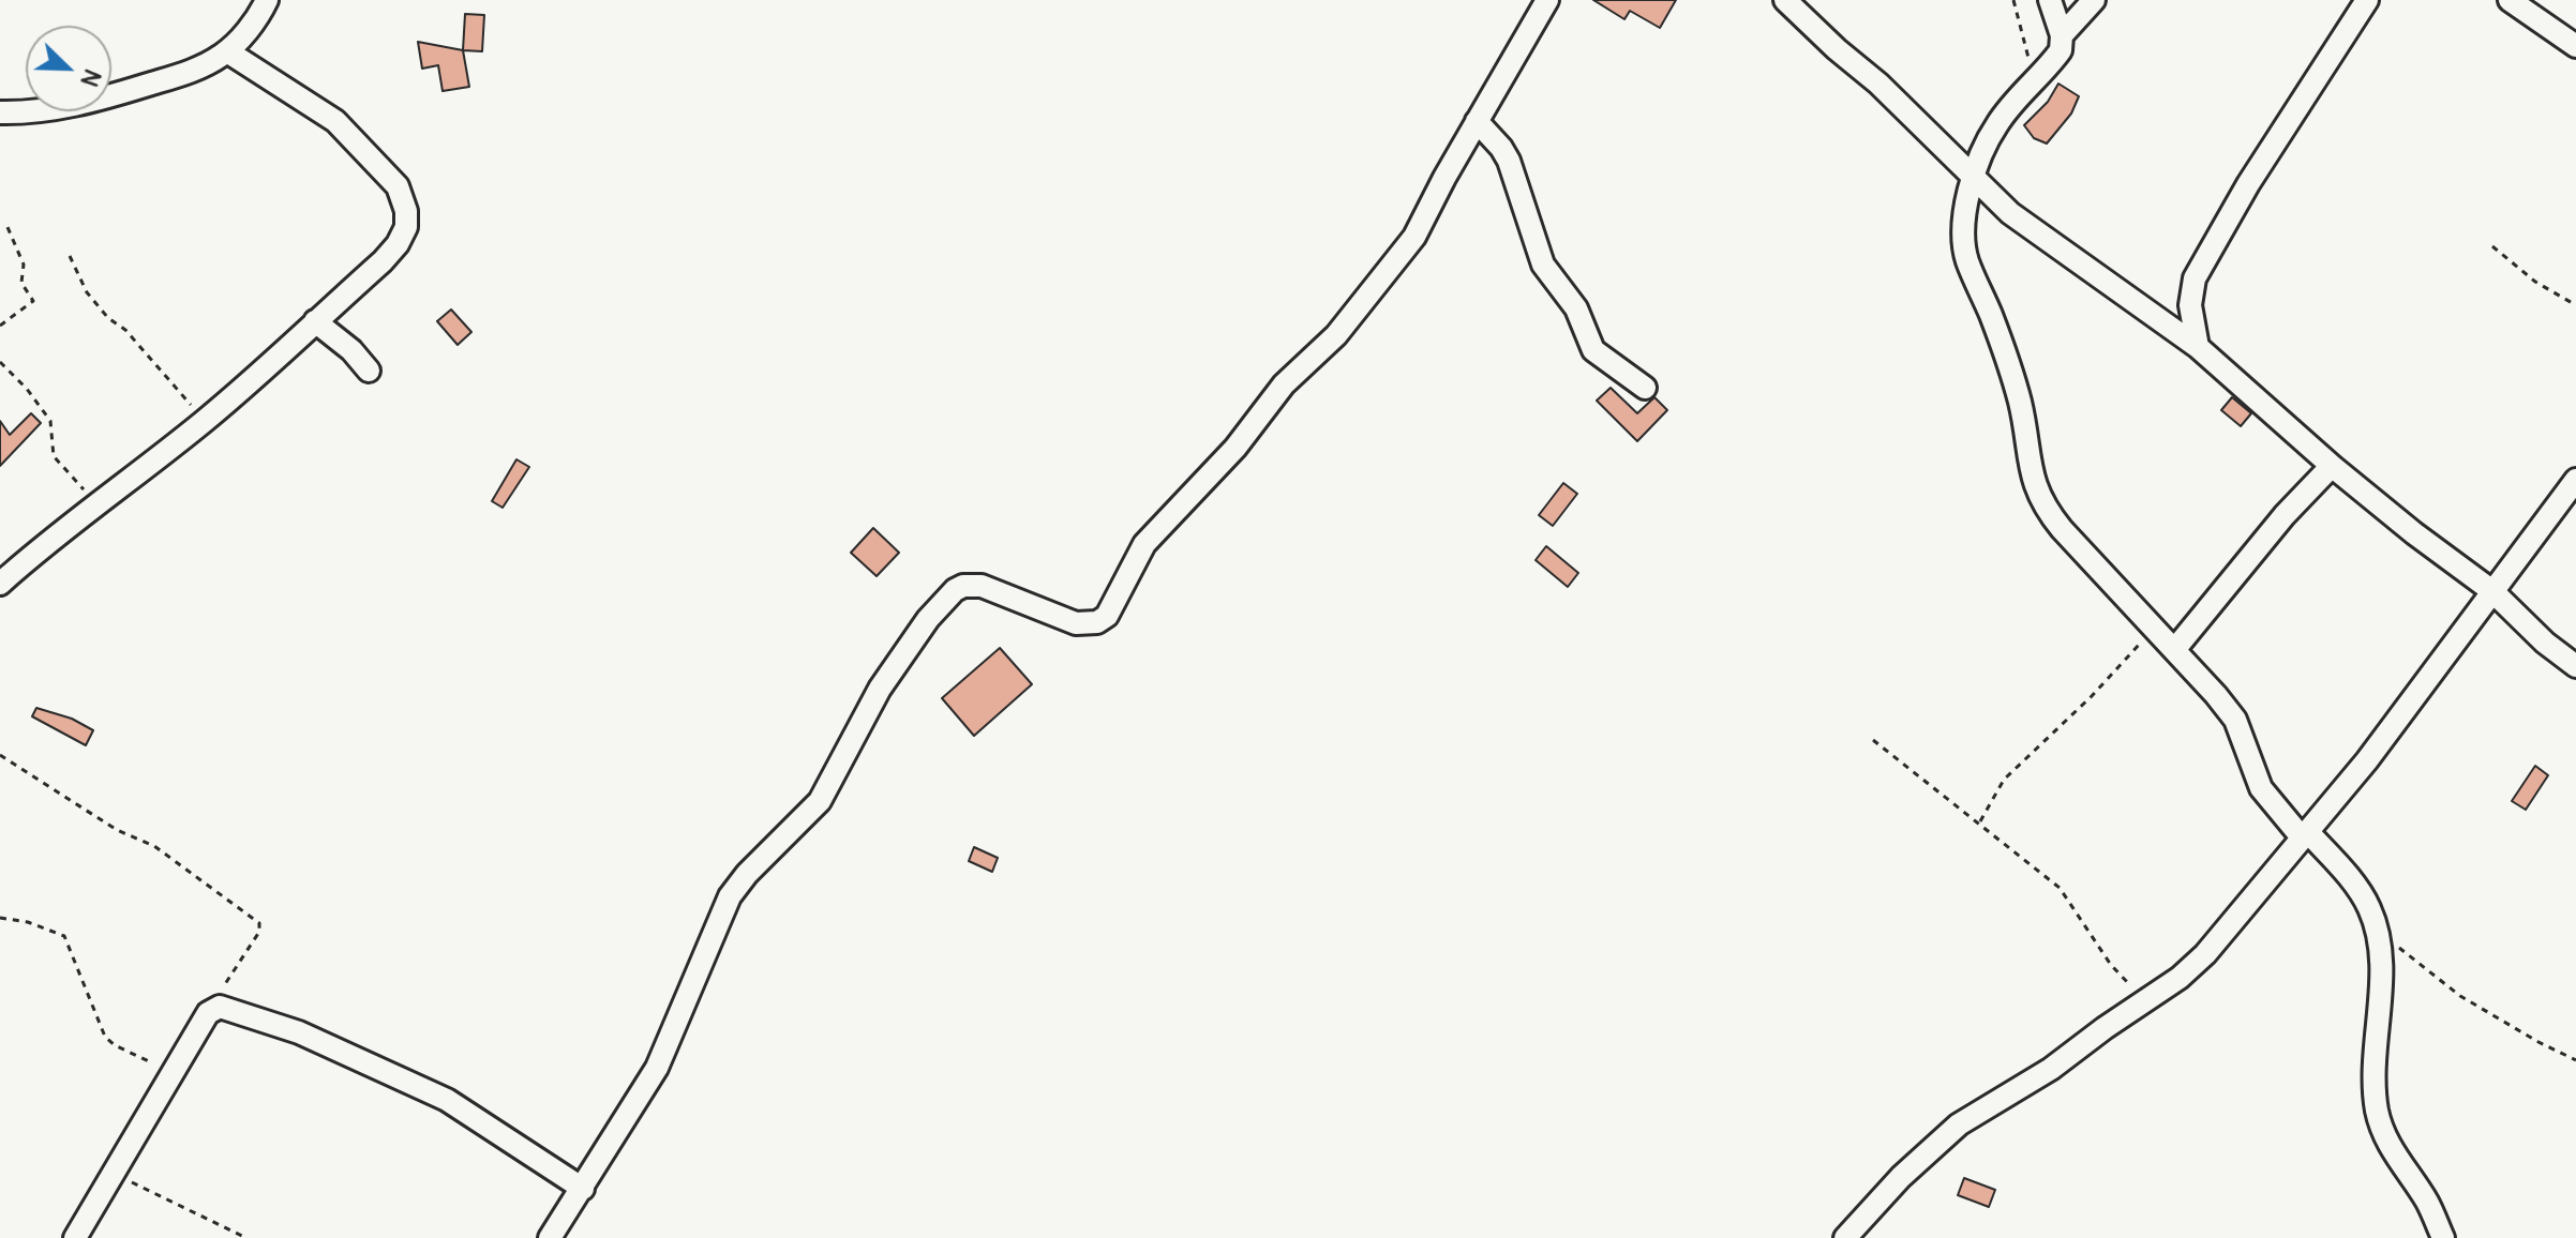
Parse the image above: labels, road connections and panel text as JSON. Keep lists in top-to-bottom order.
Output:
{
  "north": "bottom right"
}
